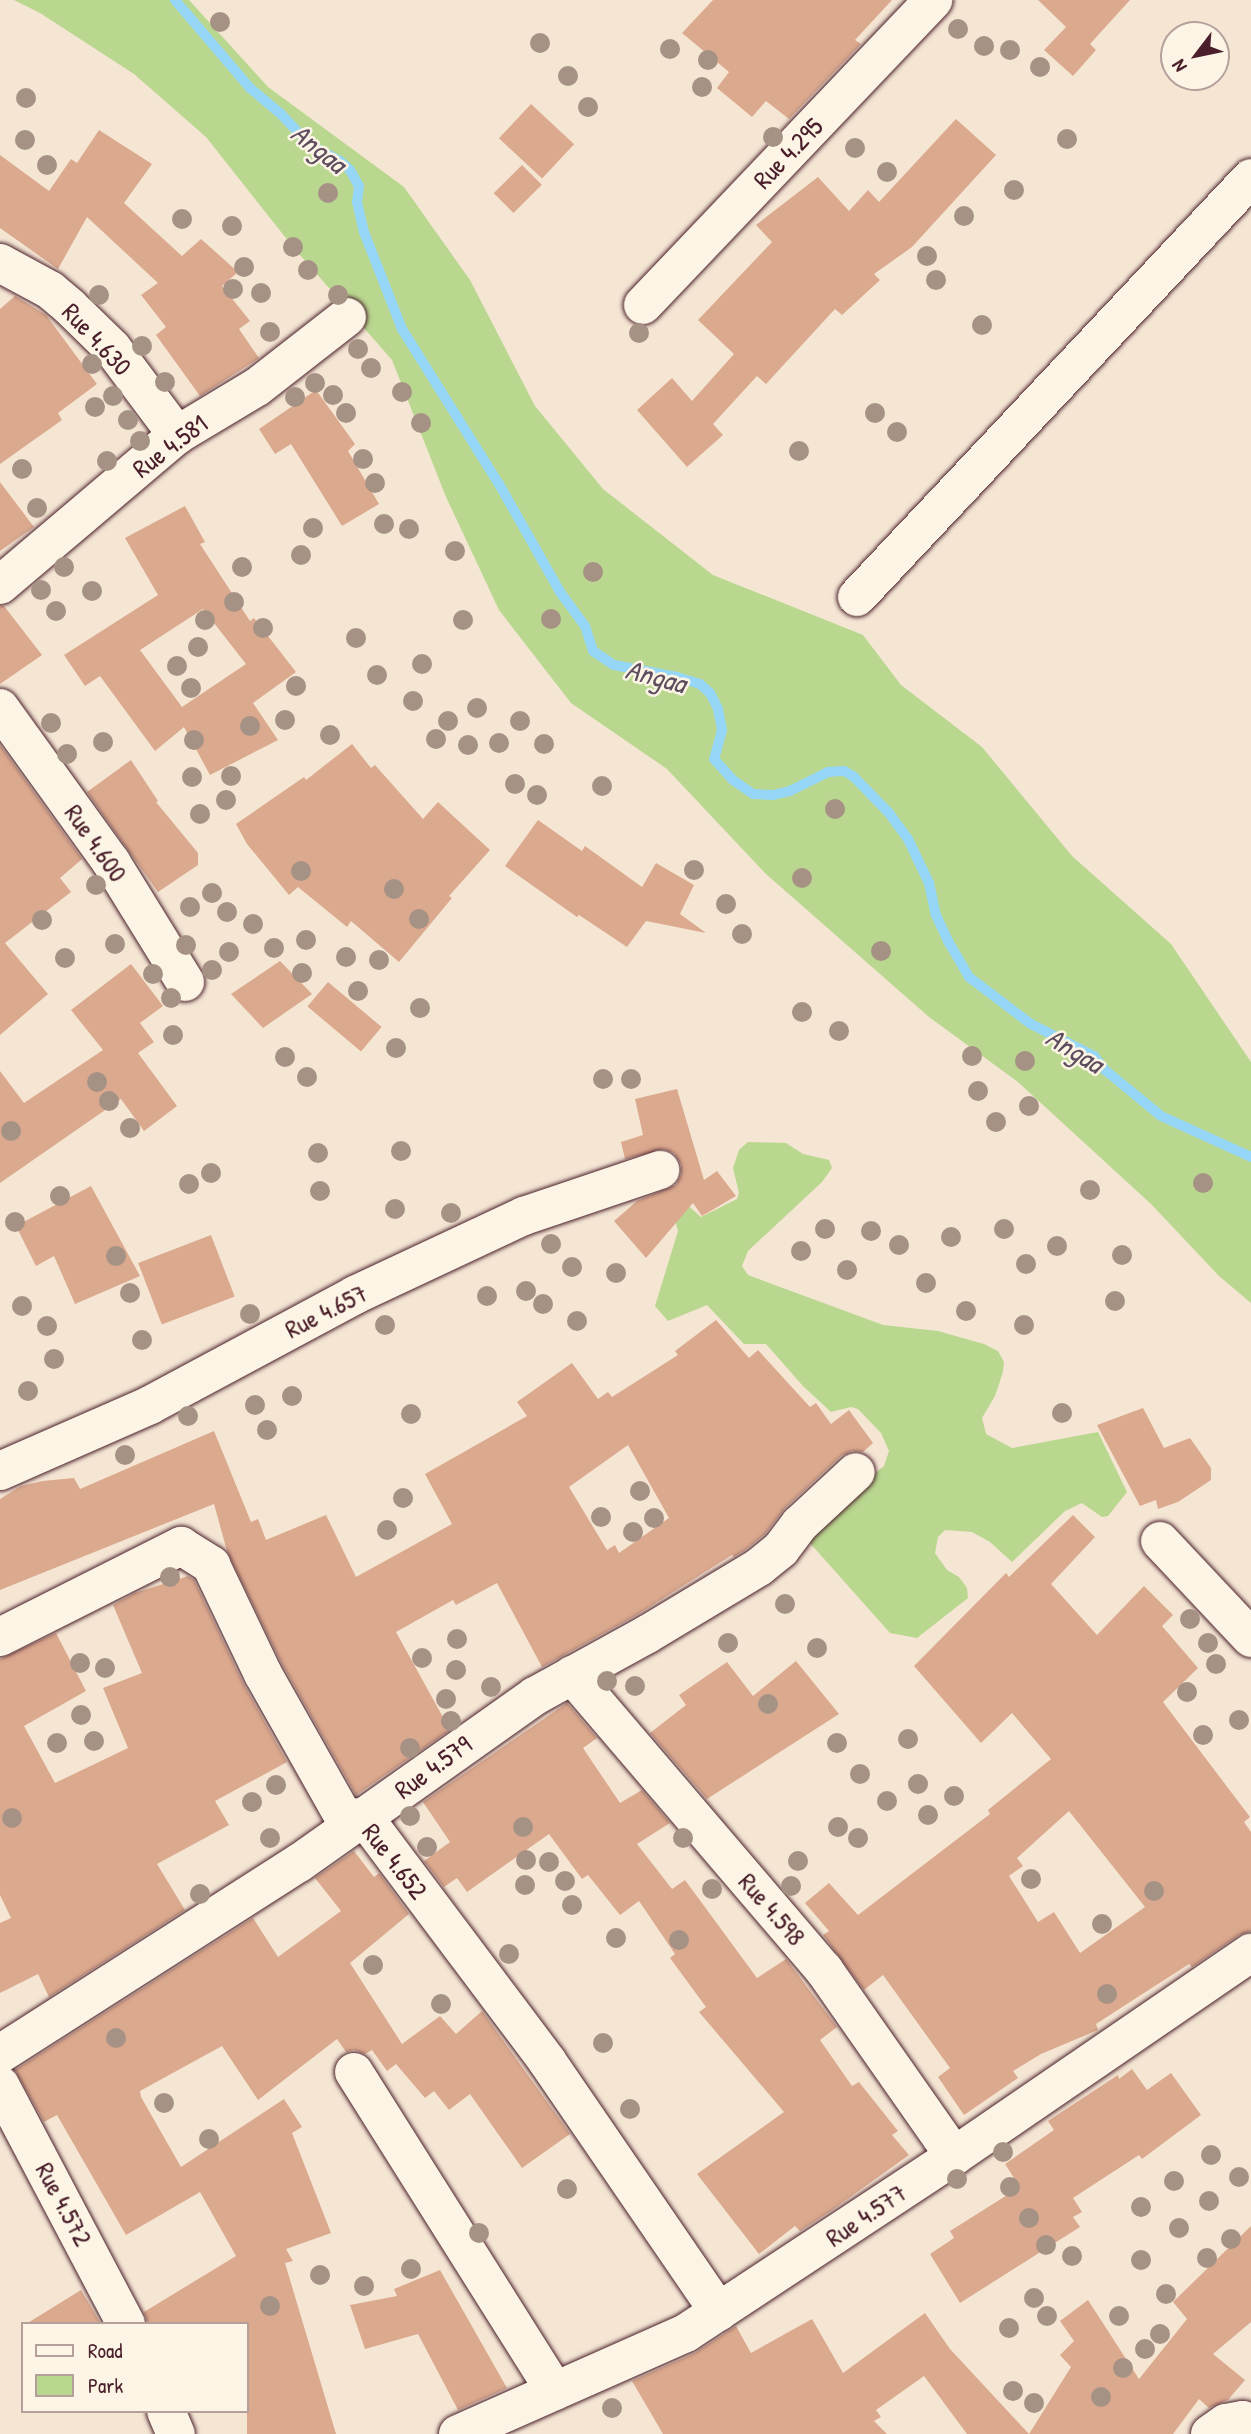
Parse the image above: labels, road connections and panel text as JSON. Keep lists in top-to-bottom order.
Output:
{
  "streets": {
    "street": [
      "Rue 4.295",
      "Rue 4.630",
      "Rue 4.581",
      "Rue 4.600",
      "Rue 4.657",
      "Rue 4.579",
      "Rue 4.652",
      "Rue 4.598",
      "Rue 4.572",
      "Rue 4.577"
    ]
  },
  "crossings": [
    ["Rue 4.630", "Rue 4.581"],
    ["Rue 4.579", "Rue 4.652"],
    ["Rue 4.579", "Rue 4.598"],
    ["Rue 4.652", "Rue 4.577"],
    ["Rue 4.598", "Rue 4.577"]
  ],
  "water": ["Angaa"],
  "legend": ["Road", "Park"],
  "north": "bottom left"
}
